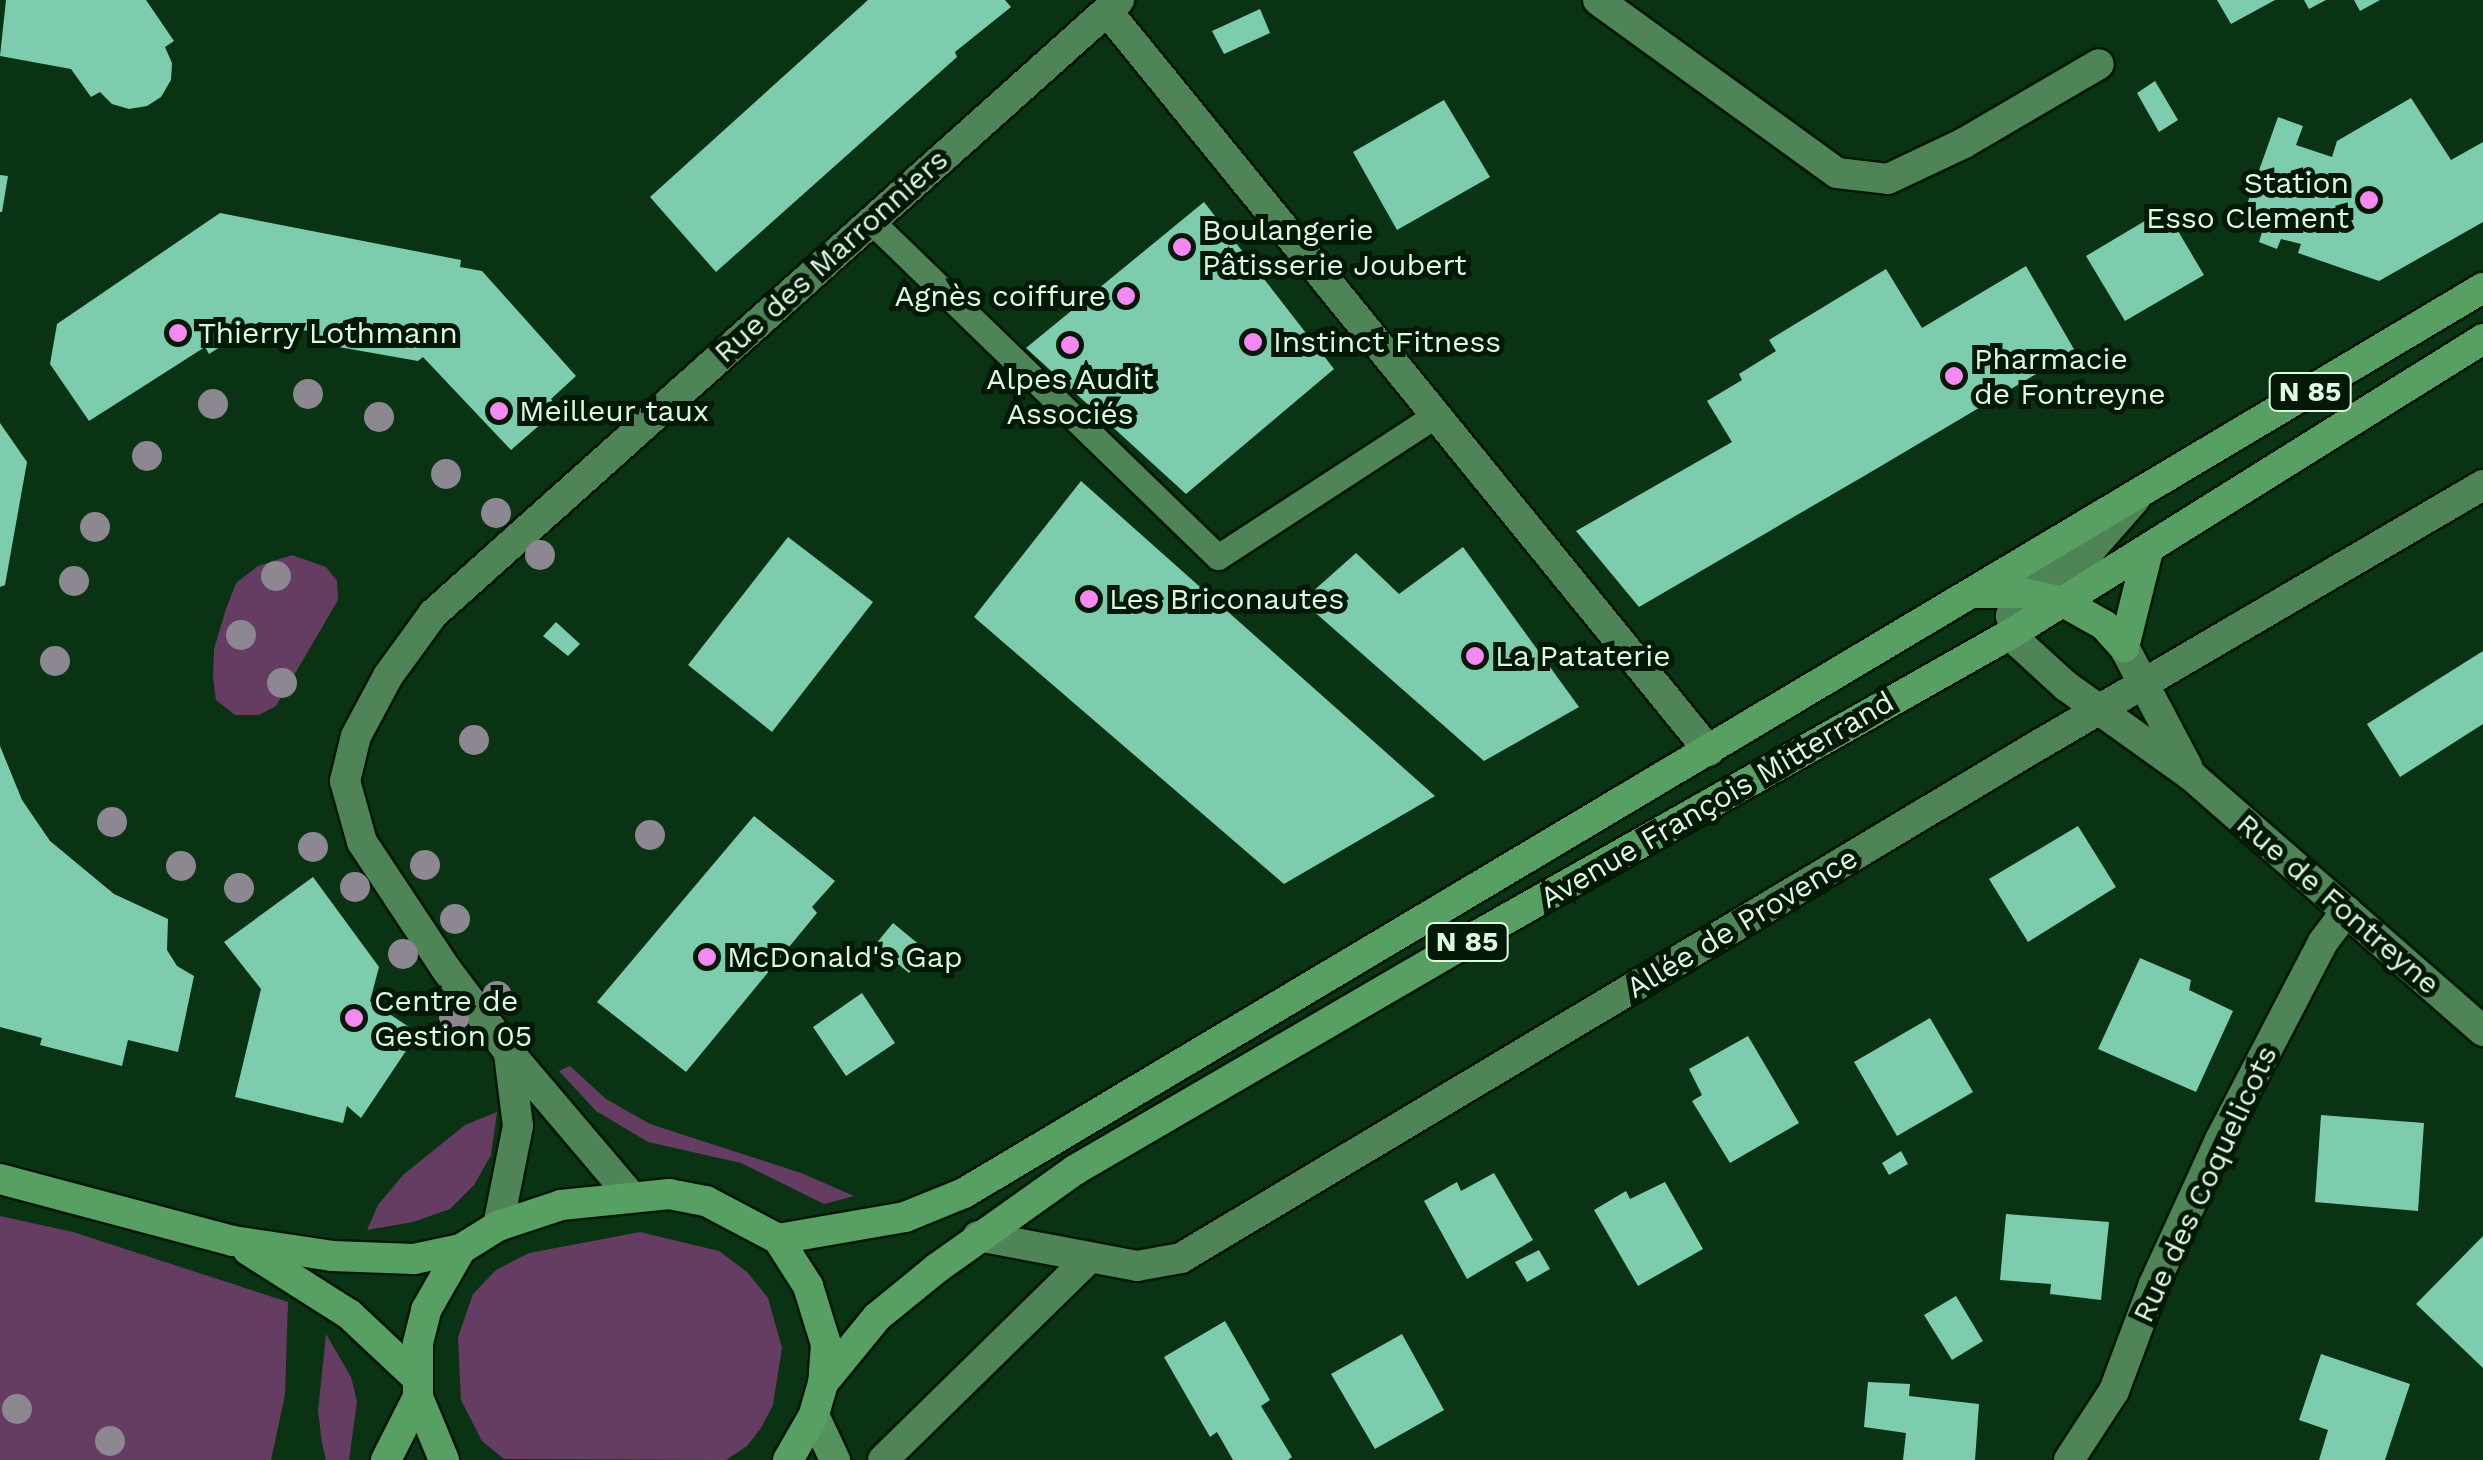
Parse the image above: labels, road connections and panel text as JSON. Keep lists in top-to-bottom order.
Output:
{
  "streets": {
    "main road": ["N 85", "Avenue François Mitterrand"],
    "street": [
      "Rue des Marronniers",
      "Rue de Fontreyne",
      "Allée de Provence",
      "Rue des Coquelicots"
    ]
  },
  "crossings": [
    ["Avenue François Mitterrand", "Rue de Fontreyne"],
    ["Avenue François Mitterrand", "Allée de Provence"],
    ["Rue de Fontreyne", "Allée de Provence"],
    ["Rue de Fontreyne", "Rue des Coquelicots"]
  ],
  "places": [
    "Station Esso Clement",
    "Boulangerie Pâtisserie Joubert",
    "Agnès coiffure",
    "Thierry Lothmann",
    "Instinct Fitness",
    "Alpes Audit Associés",
    "Pharmacie de Fontreyne",
    "Meilleur taux",
    "Les Briconautes",
    "La Pataterie",
    "McDonald's Gap",
    "Centre de Gestion 05"
  ]
}
